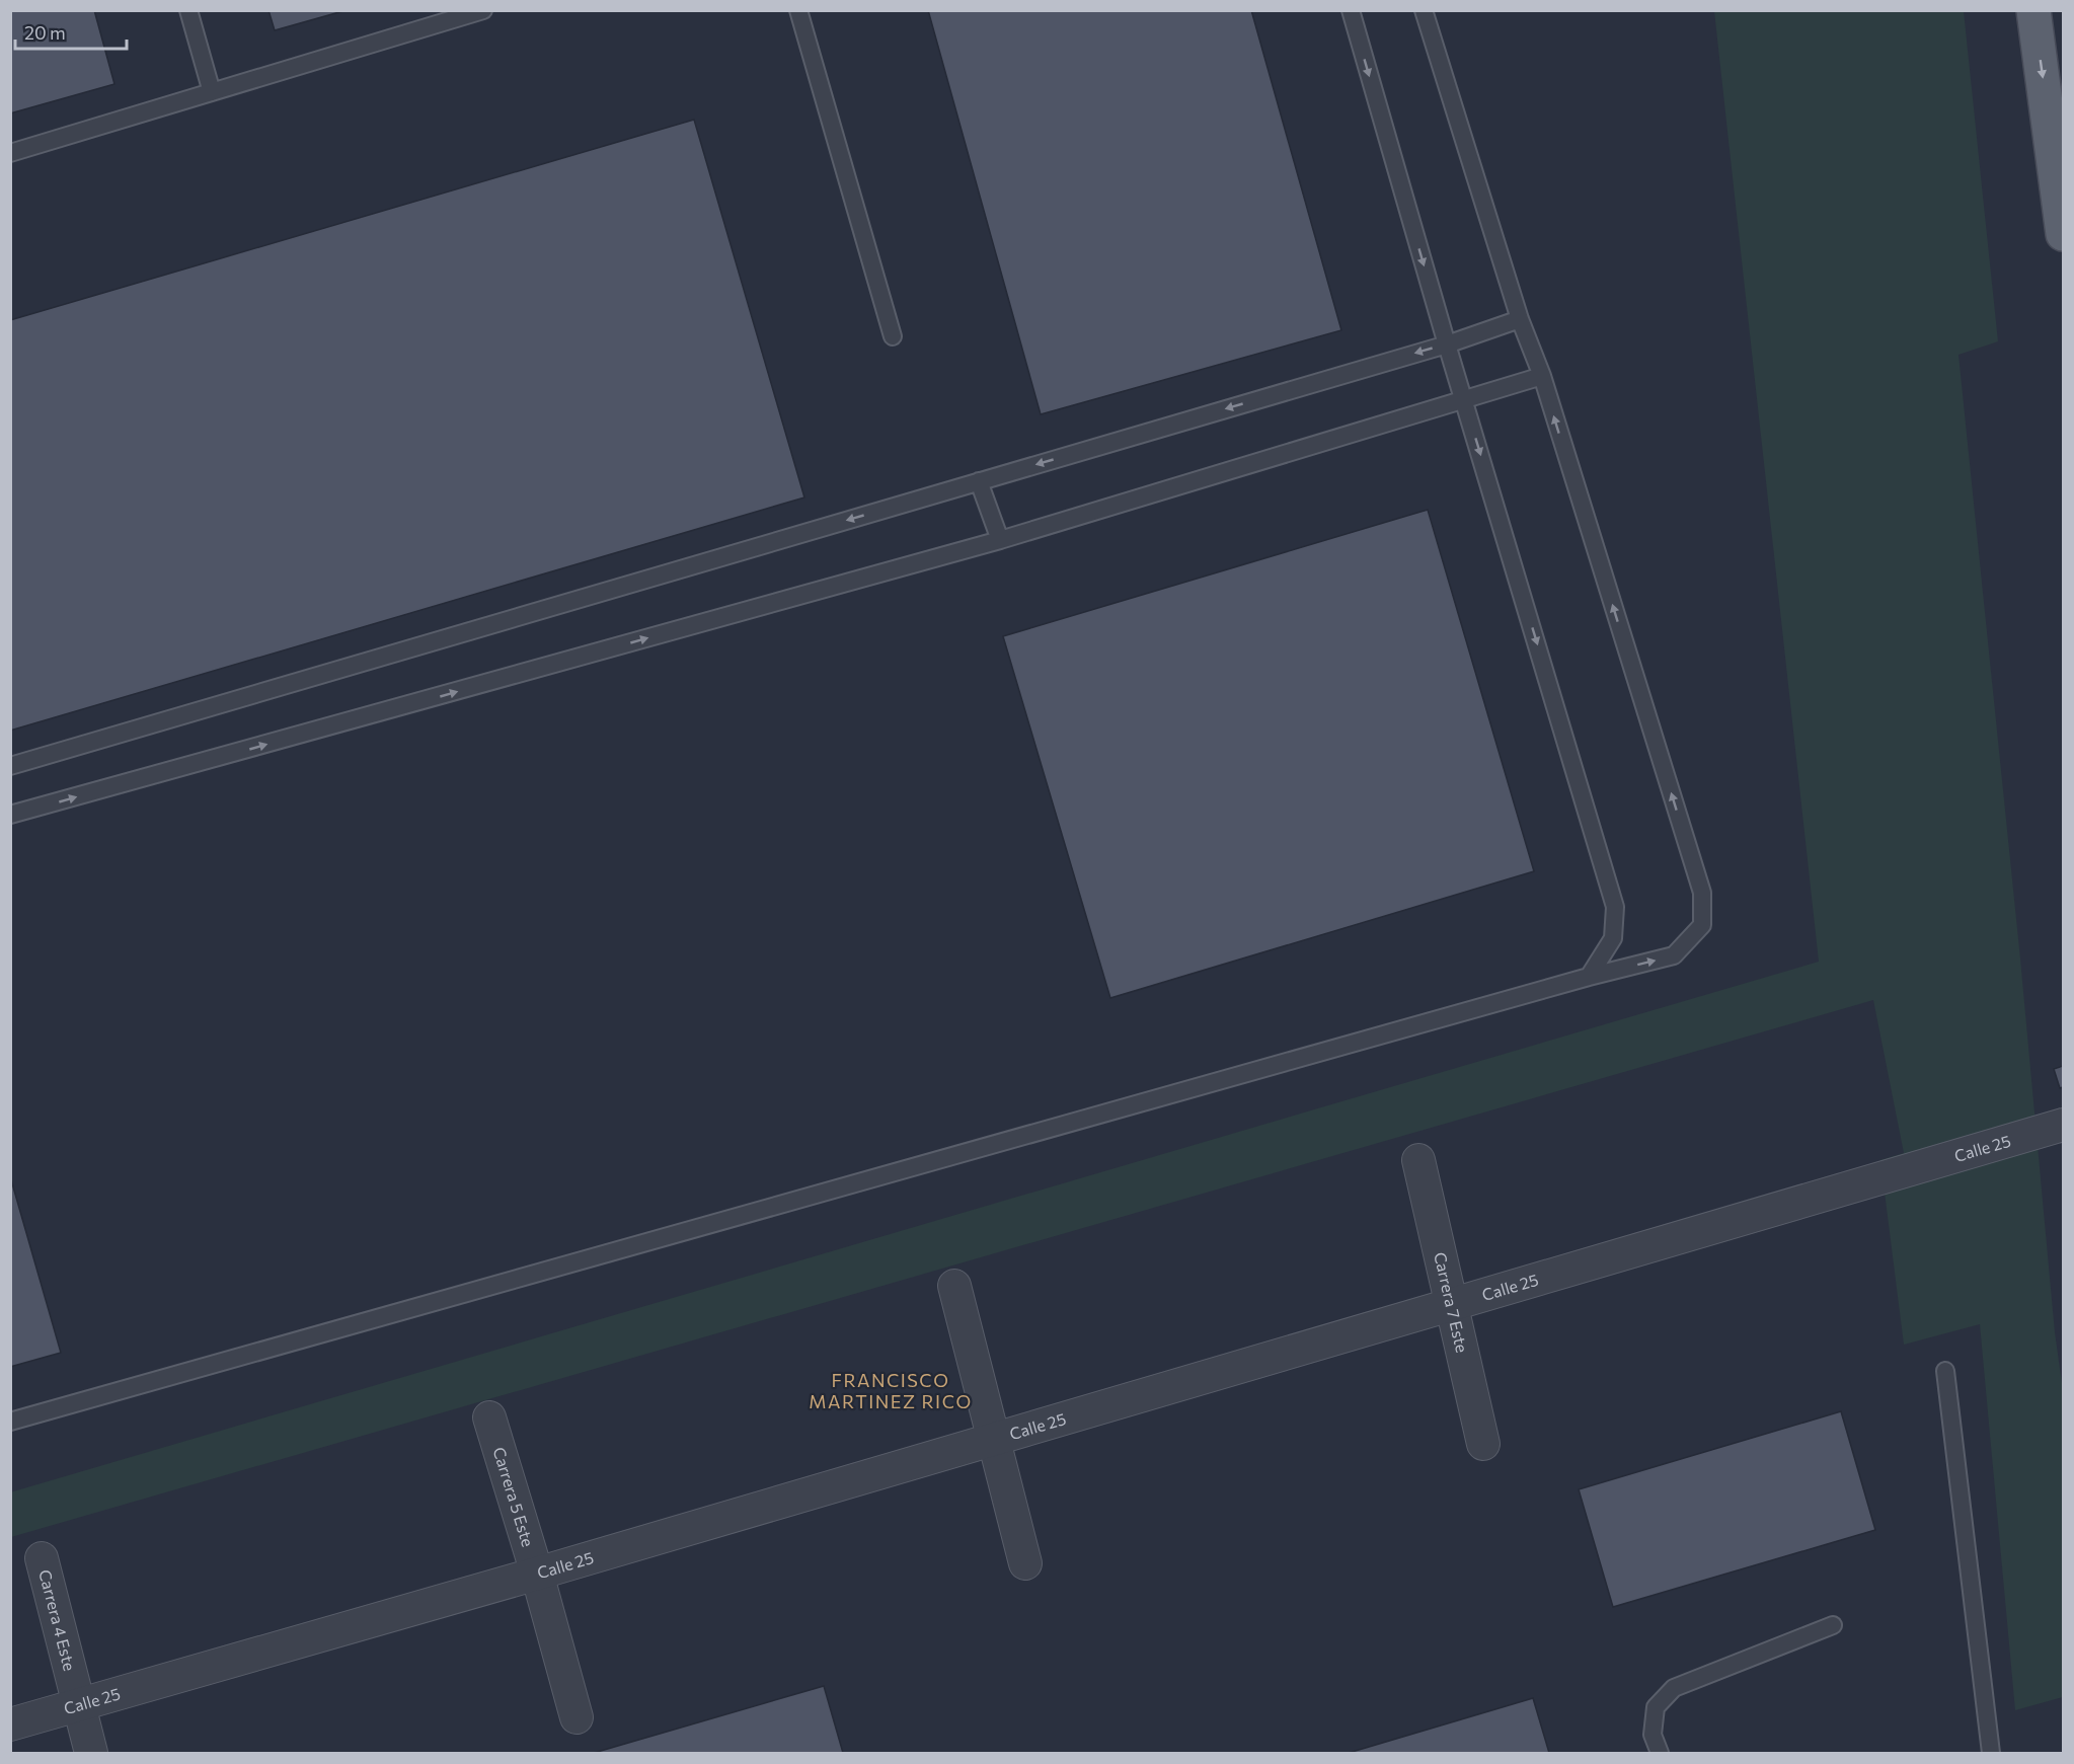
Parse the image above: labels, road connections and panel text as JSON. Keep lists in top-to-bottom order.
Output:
{
  "streets": {
    "street": [
      "Calle 25",
      "Carrera 7 Este",
      "Carrera 5 Este",
      "Carrera 4 Este"
    ]
  },
  "crossings": [
    ["Calle 25", "Carrera 7 Este"],
    ["Calle 25", "Carrera 5 Este"],
    ["Calle 25", "Carrera 4 Este"]
  ],
  "districts": ["FRANCISCO MARTINEZ RICO"],
  "scale_bar": "20 m"
}
